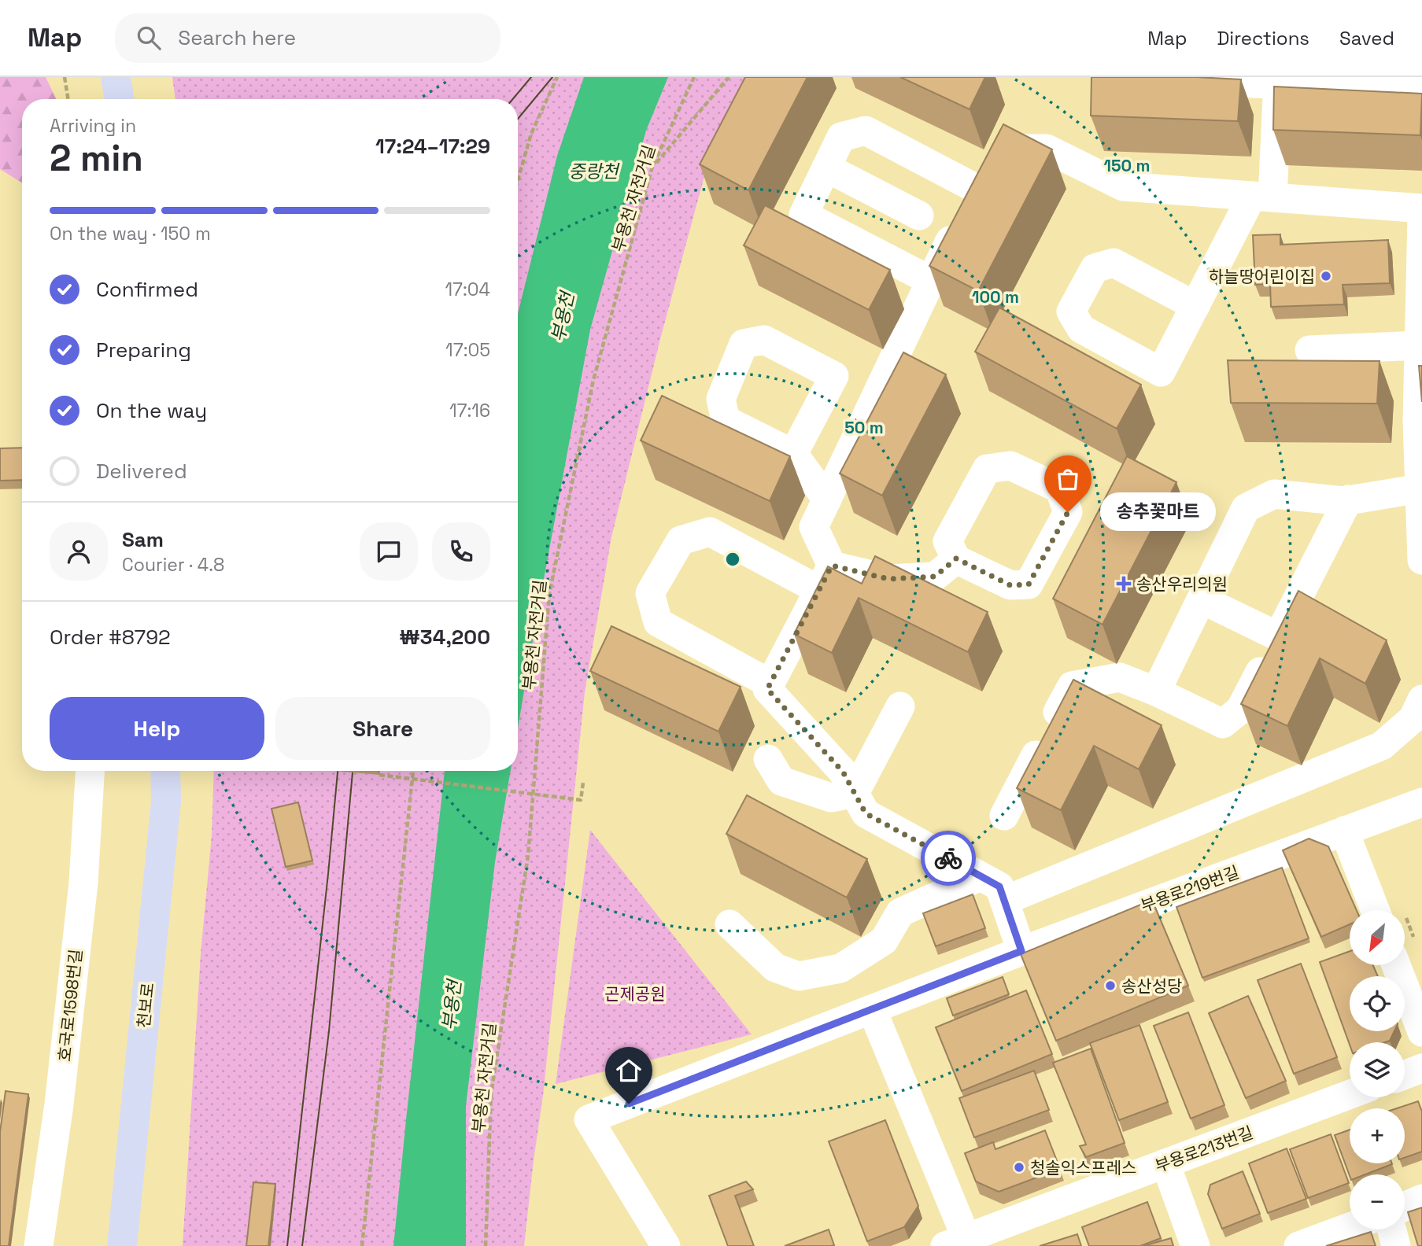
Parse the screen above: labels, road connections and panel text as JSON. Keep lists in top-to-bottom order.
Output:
{
  "streets": {
    "main road": ["천보로"],
    "street": ["부용로219번길", "호국로1598번길", "부용로213번길"],
    "path": ["부용천 자전거길"]
  },
  "water": ["중랑천", "부용천"],
  "parks": ["곤제공원"],
  "places": {
    "other": [
      "하늘땅어린이집",
      "송추꽃마트",
      "송산성당",
      "청솔익스프레스"
    ],
    "health": ["송산우리의원"]
  },
  "north": "bottom left",
  "page": {
    "header": "Map",
    "search": "Search here",
    "nav": ["Map", "Directions", "Saved"],
    "heading": ["2 min", "Arriving in", "17:24–17:29"],
    "panel": [
      "Sam",
      "Courier · 4.8",
      "Order #8792",
      "₩34,200"
    ],
    "bar": "On the way · 150 m",
    "list": [
      ["Confirmed", "17:04"],
      ["Preparing", "17:05"],
      ["On the way", "17:16"],
      "Delivered"
    ],
    "bubble": "송추꽃마트",
    "buttons": ["Help", "Share"],
    "map_buttons": ["+", "−"]
  },
  "rings": ["150 m", "100 m", "50 m"]
}
